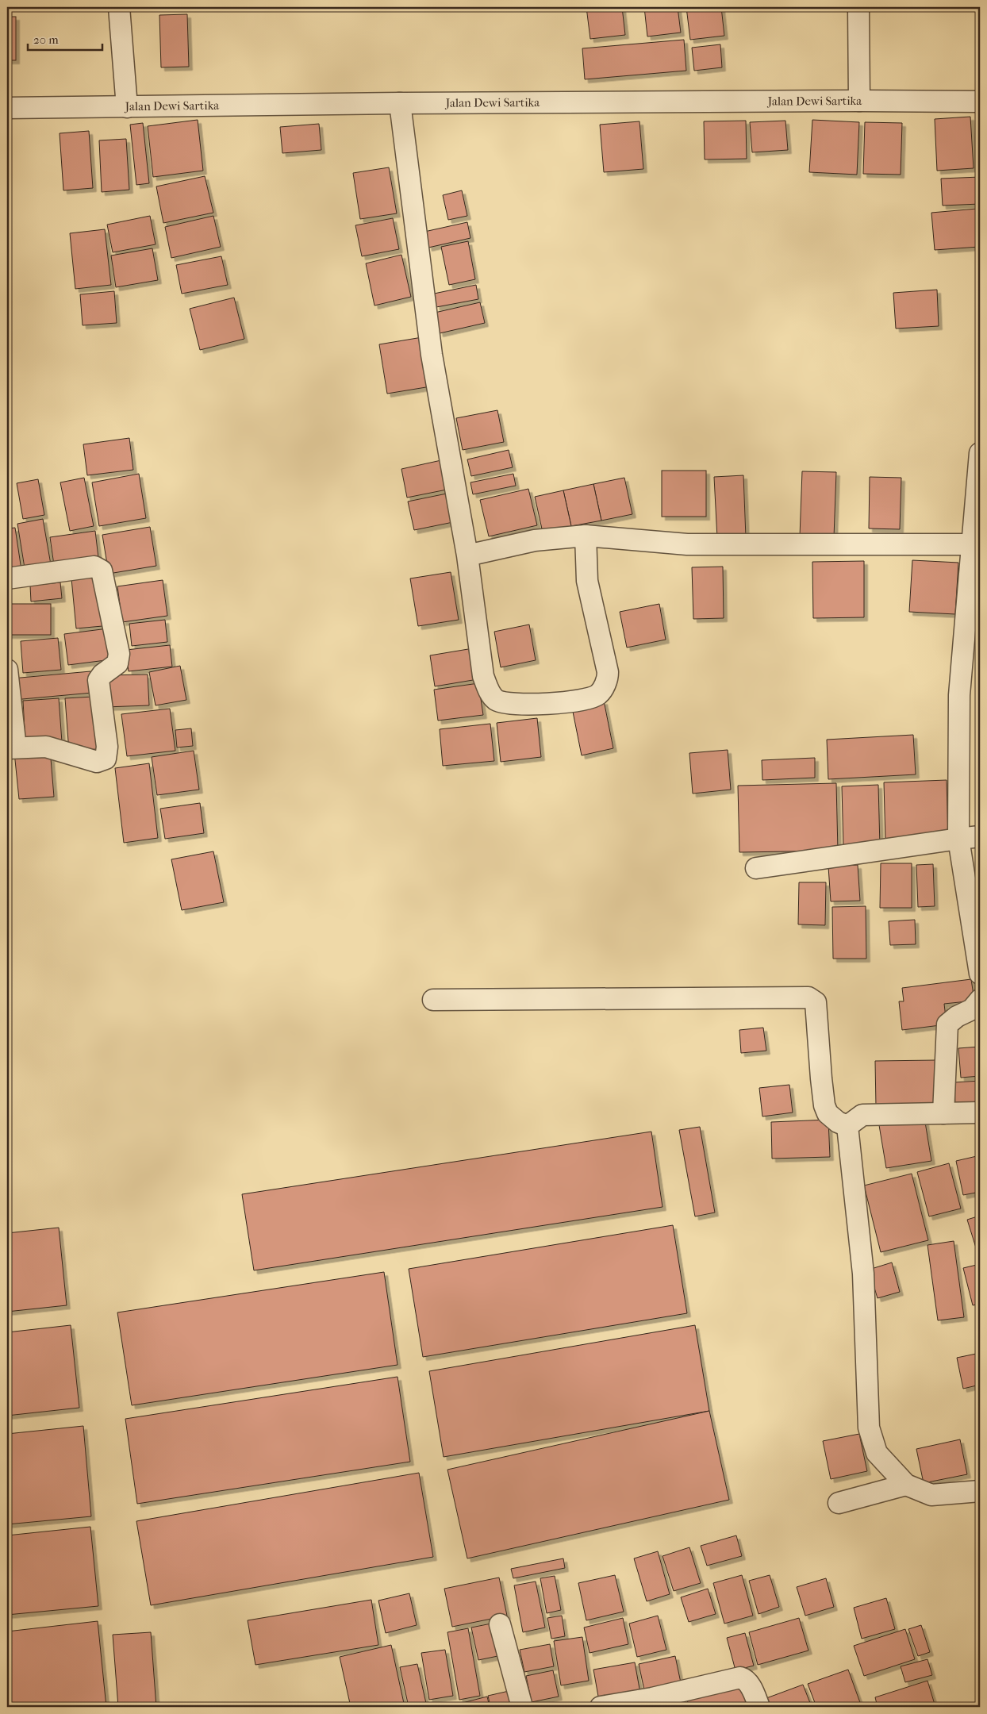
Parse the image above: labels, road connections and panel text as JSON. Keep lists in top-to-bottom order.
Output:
{
  "streets": {
    "street": ["Jalan Dewi Sartika"]
  },
  "scale_bar": "20 m"
}
